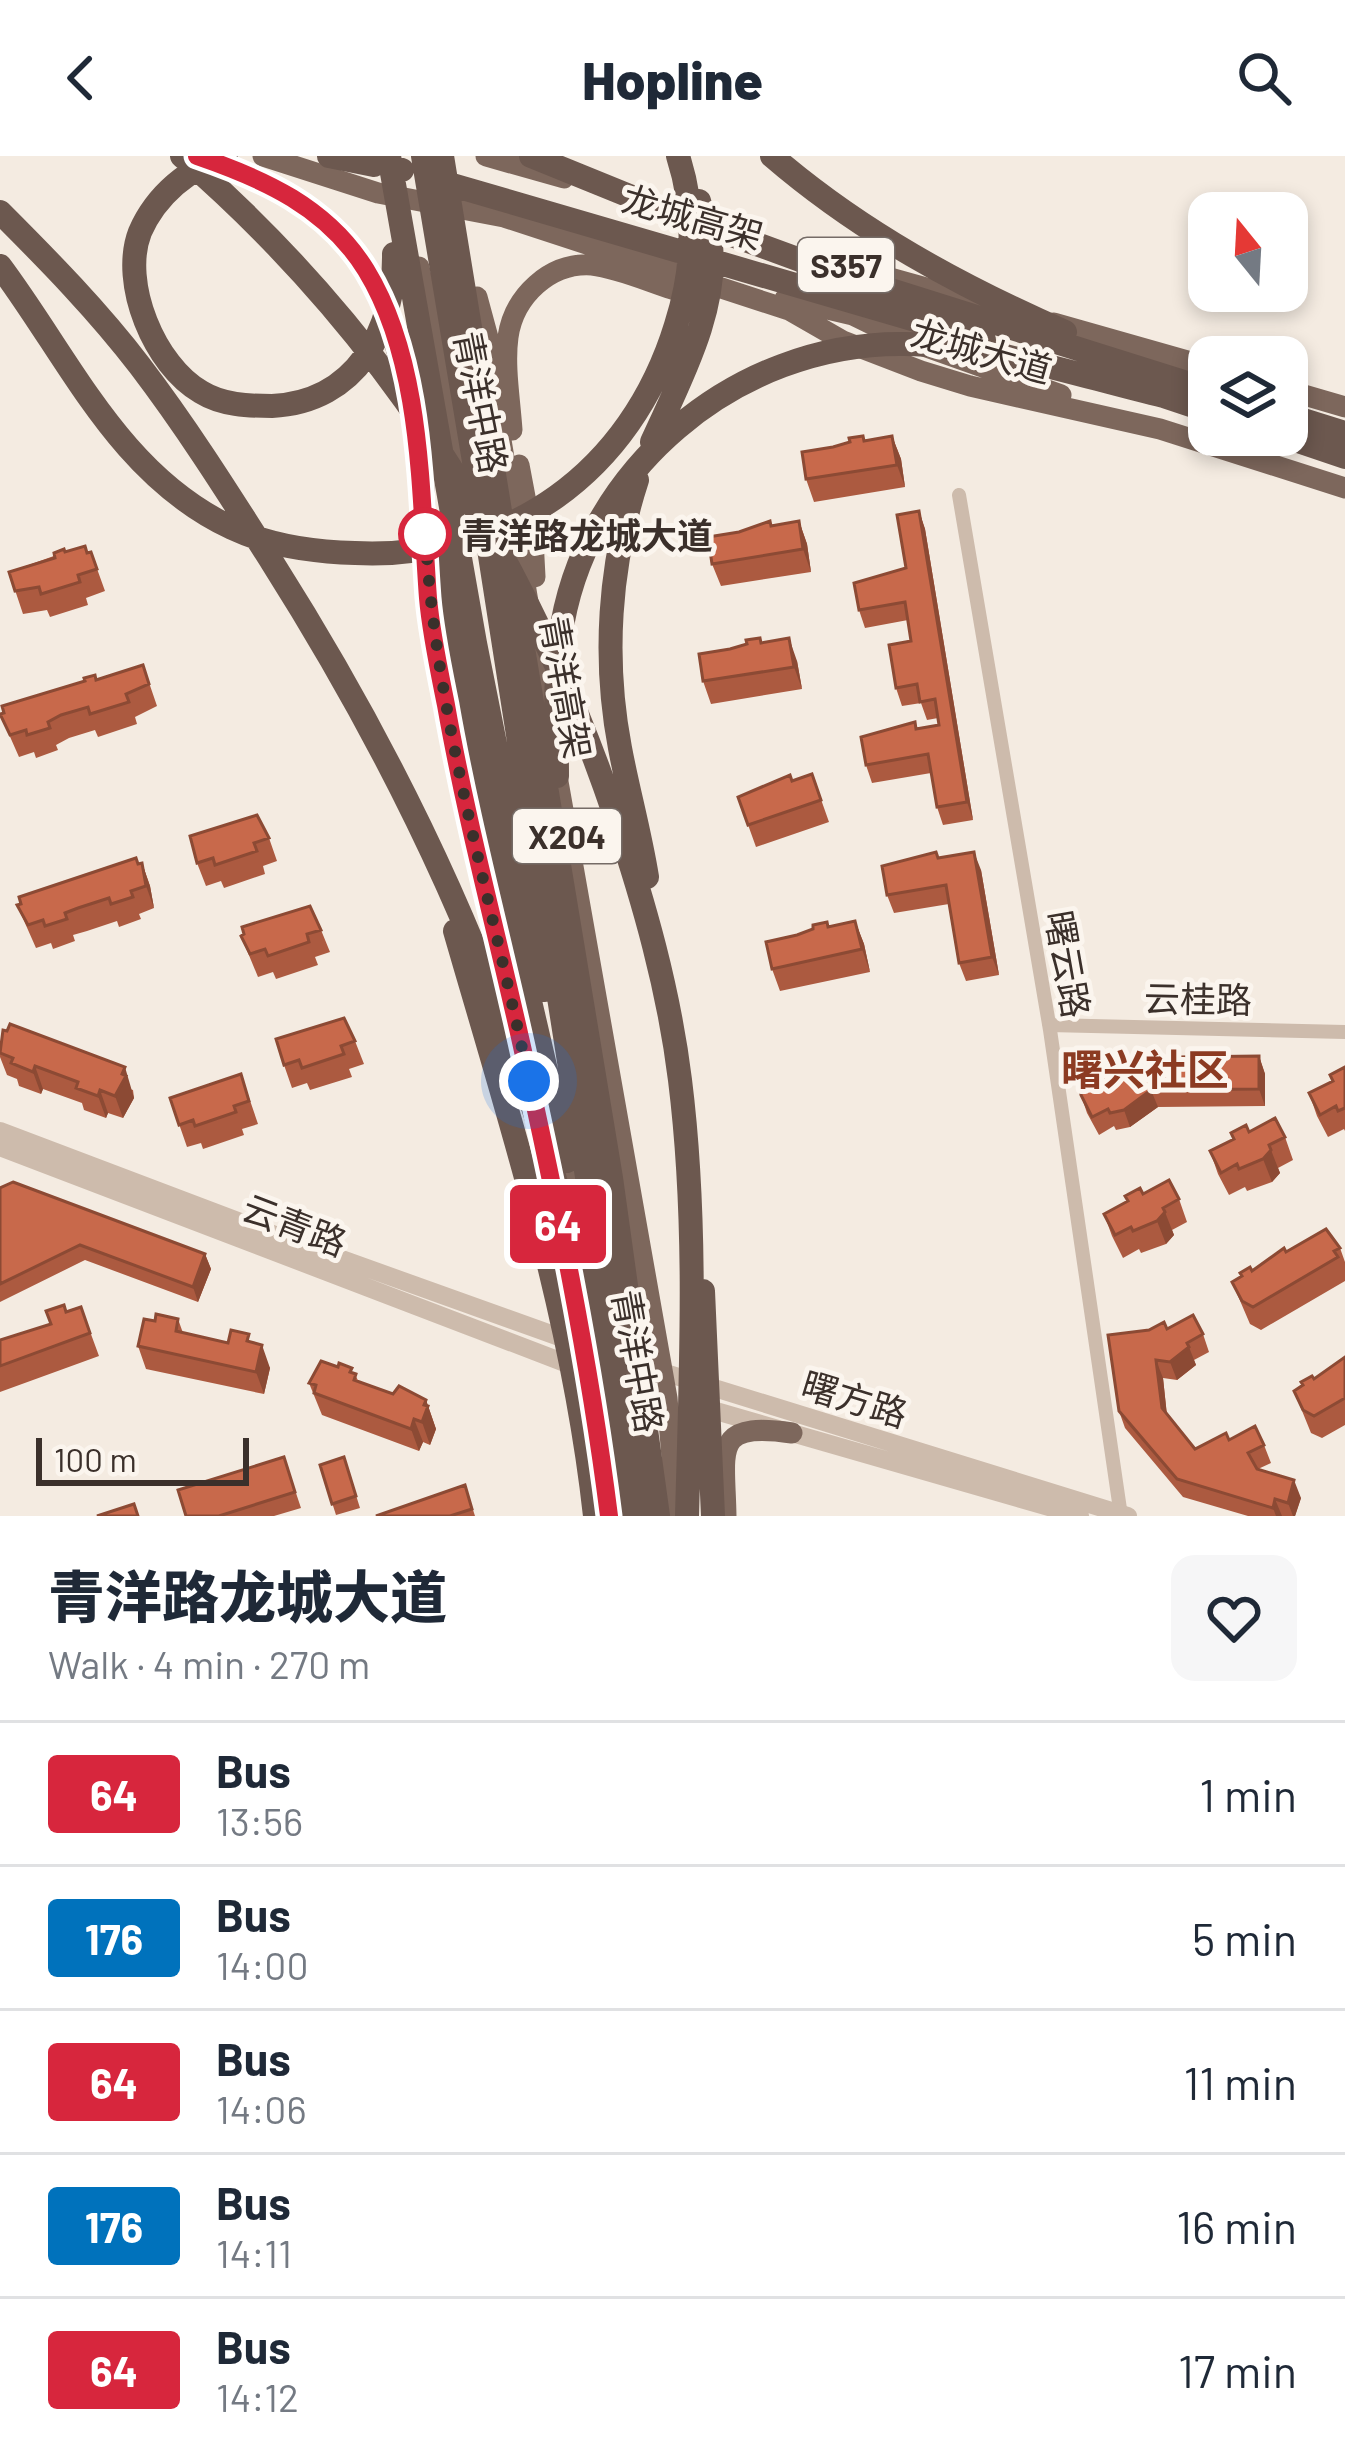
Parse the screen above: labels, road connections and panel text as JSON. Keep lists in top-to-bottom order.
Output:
{
  "streets": {
    "highway": ["龙城高架", "青洋高架"],
    "main road": [
      "S357",
      "龙城大道",
      "青洋中路",
      "X204"
    ],
    "street": [
      "曙云路",
      "云桂路",
      "云青路",
      "曙方路"
    ]
  },
  "crossings": [
    ["龙城高架", "青洋高架"],
    ["龙城大道", "青洋中路"],
    ["青洋中路", "青洋高架"],
    ["青洋中路", "曙方路"],
    ["曙云路", "云桂路"],
    ["曙云路", "曙方路"],
    ["云青路", "曙方路"]
  ],
  "districts": ["曙兴社区"],
  "places": ["青洋路龙城大道"],
  "lines": ["bus line 64"],
  "scale_bar": "100 m",
  "north": "top",
  "page": {
    "header": "Hopline",
    "on_map": "64",
    "scale": "100 m",
    "heading": ["青洋路龙城大道", "Walk · 4 min · 270 m"],
    "list": [
      {
        "mark": "64",
        "name": "Bus",
        "note": "13:56",
        "value": "1 min"
      },
      {
        "mark": "176",
        "name": "Bus",
        "note": "14:00",
        "value": "5 min"
      },
      {
        "mark": "64",
        "name": "Bus",
        "note": "14:06",
        "value": "11 min"
      },
      {
        "mark": "176",
        "name": "Bus",
        "note": "14:11",
        "value": "16 min"
      },
      {
        "mark": "64",
        "name": "Bus",
        "note": "14:12",
        "value": "17 min"
      }
    ]
  }
}
